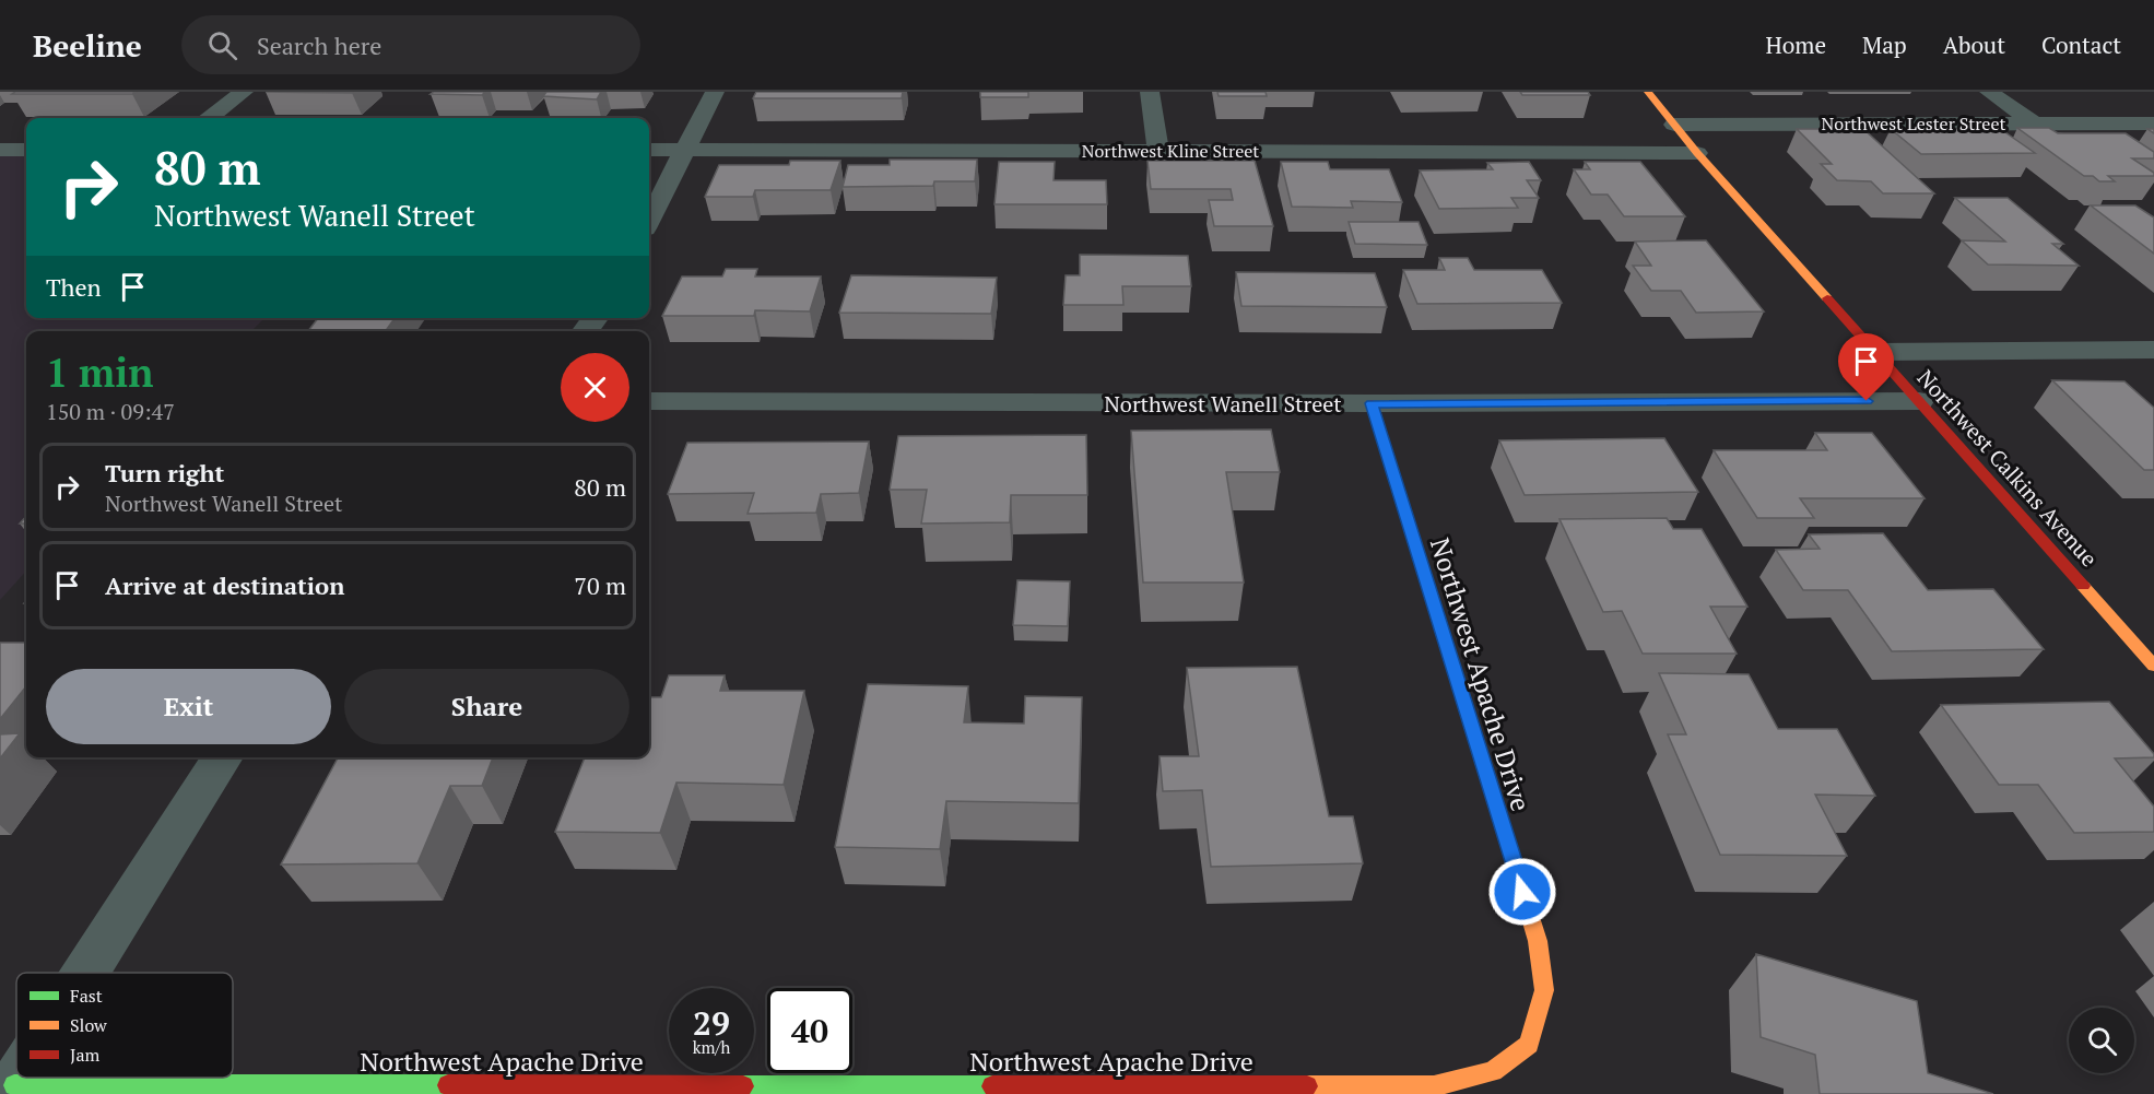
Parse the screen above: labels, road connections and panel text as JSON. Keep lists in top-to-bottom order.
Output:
{
  "streets": {
    "street": [
      "Northwest Lester Street",
      "Northwest Kline Street",
      "Northwest Wanell Street",
      "Northwest Calkins Avenue",
      "Northwest Apache Drive"
    ]
  },
  "crossings": [
    ["Northwest Lester Street", "Northwest Calkins Avenue"],
    ["Northwest Kline Street", "Northwest Calkins Avenue"],
    ["Northwest Wanell Street", "Northwest Calkins Avenue"],
    ["Northwest Wanell Street", "Northwest Apache Drive"]
  ],
  "legend": ["Fast", "Slow", "Jam"],
  "page": {
    "header": "Beeline",
    "search": "Search here",
    "nav": [
      "Home",
      "Map",
      "About",
      "Contact"
    ],
    "turn": ["80 m", "Northwest Wanell Street"],
    "then": "Then",
    "heading": ["1 min", "150 m · 09:47"],
    "list": [
      {
        "name": "Turn right",
        "note": "Northwest Wanell Street",
        "value": "80 m"
      },
      {
        "name": "Arrive at destination",
        "value": "70 m"
      }
    ],
    "buttons": ["Exit", "Share"],
    "speed": "29 km/h",
    "limit": "40"
  }
}
